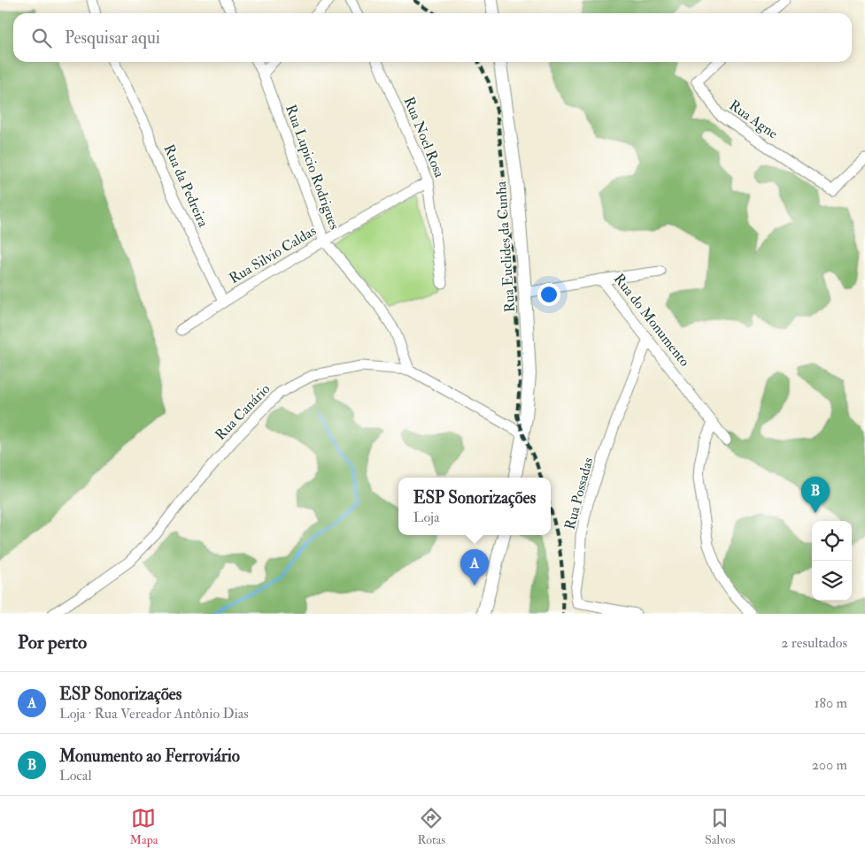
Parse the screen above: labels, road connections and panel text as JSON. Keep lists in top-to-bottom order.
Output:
{
  "streets": {
    "street": [
      "Rua Agne",
      "Rua Noel Rosa",
      "Rua Lupicio Rodrigues",
      "Rua da Pedreira",
      "Rua Euclides da Cunha",
      "Rua Silvio Caldas",
      "Rua do Monumento",
      "Rua Canário",
      "Rua Possadas"
    ]
  },
  "crossings": [
    ["Rua Noel Rosa", "Rua Silvio Caldas"],
    ["Rua Lupicio Rodrigues", "Rua Silvio Caldas"],
    ["Rua Lupicio Rodrigues", "Rua Canário"],
    ["Rua da Pedreira", "Rua Silvio Caldas"],
    ["Rua Euclides da Cunha", "Rua do Monumento"],
    ["Rua Euclides da Cunha", "Rua Canário"],
    ["Rua do Monumento", "Rua Possadas"]
  ],
  "page": {
    "search": "Pesquisar aqui",
    "pins": ["B", "A"],
    "popup": ["ESP Sonorizações", "Loja"],
    "heading": ["Por perto", "2 resultados"],
    "list": [
      {
        "mark": "A",
        "name": "ESP Sonorizações",
        "note": "Loja · Rua Vereador Antônio Dias",
        "value": "180 m"
      },
      {
        "mark": "B",
        "name": "Monumento ao Ferroviário",
        "note": "Local",
        "value": "200 m"
      }
    ],
    "nav": ["Mapa", "Rotas", "Salvos"]
  }
}
